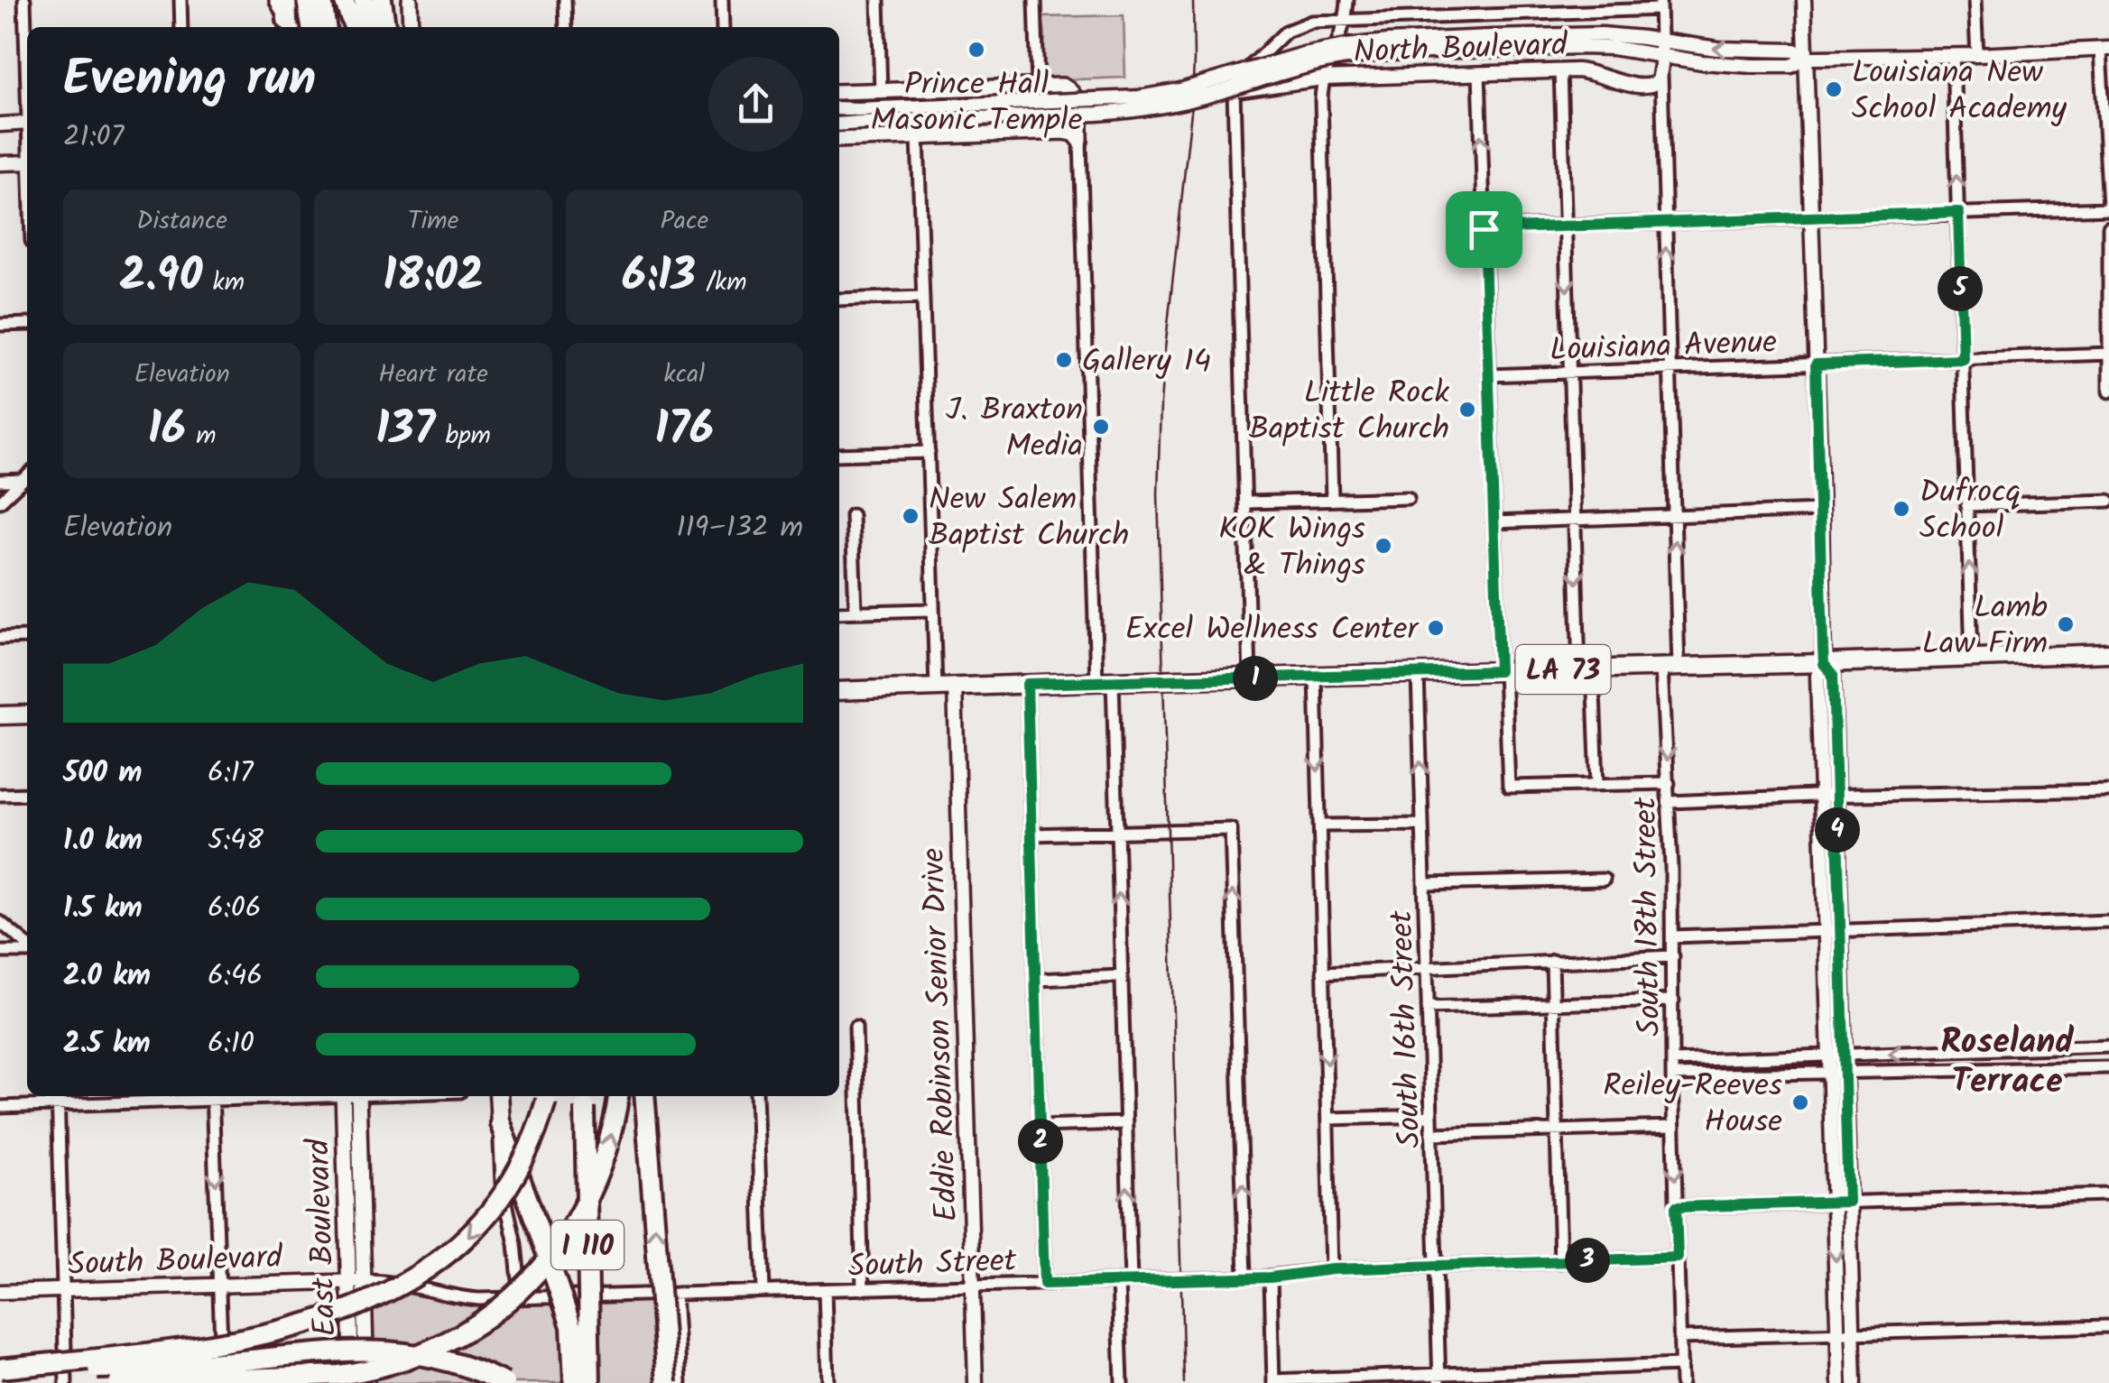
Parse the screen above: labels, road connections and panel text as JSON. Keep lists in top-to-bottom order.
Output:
{
  "streets": {
    "highway": ["I 110"],
    "main road": ["LA 73", "East Boulevard"],
    "street": [
      "North Boulevard",
      "Louisiana Avenue",
      "South 18th Street",
      "South 16th Street",
      "Eddie Robinson Senior Drive",
      "South Boulevard",
      "South Street"
    ]
  },
  "crossings": [
    ["North Boulevard", "South 18th Street"],
    ["Louisiana Avenue", "South 18th Street"],
    ["LA 73", "South 18th Street"],
    ["LA 73", "South 16th Street"],
    ["LA 73", "Eddie Robinson Senior Drive"],
    ["South 18th Street", "South Street"],
    ["South 16th Street", "South Street"],
    ["Eddie Robinson Senior Drive", "South Street"],
    ["East Boulevard", "South Boulevard"],
    ["South Boulevard", "South Street"]
  ],
  "districts": ["Roseland Terrace"],
  "places": [
    "Prince Hall Masonic Temple",
    "Louisiana New School Academy",
    "Gallery 14",
    "Little Rock Baptist Church",
    "J. Braxton Media",
    "Dufrocq School",
    "New Salem Baptist Church",
    "KOK Wings & Things",
    "Lamb Law Firm",
    "Excel Wellness Center",
    "Reiley-Reeves House"
  ],
  "page": {
    "heading": ["Evening run", "21:07"],
    "stats": [
      ["Distance", "2.90 km"],
      ["Time", "18:02"],
      ["Pace", "6:13 /km"],
      ["Elevation", "16 m"],
      ["Heart rate", "137 bpm"],
      ["kcal", "176"]
    ],
    "pins": [
      "5",
      "1",
      "4",
      "2",
      "3"
    ],
    "chart": ["Elevation", "119–132 m"],
    "list": [
      {
        "name": "500 m",
        "note": "6:17"
      },
      {
        "name": "1.0 km",
        "note": "5:48"
      },
      {
        "name": "1.5 km",
        "note": "6:06"
      },
      {
        "name": "2.0 km",
        "note": "6:46"
      },
      {
        "name": "2.5 km",
        "note": "6:10"
      }
    ]
  }
}
